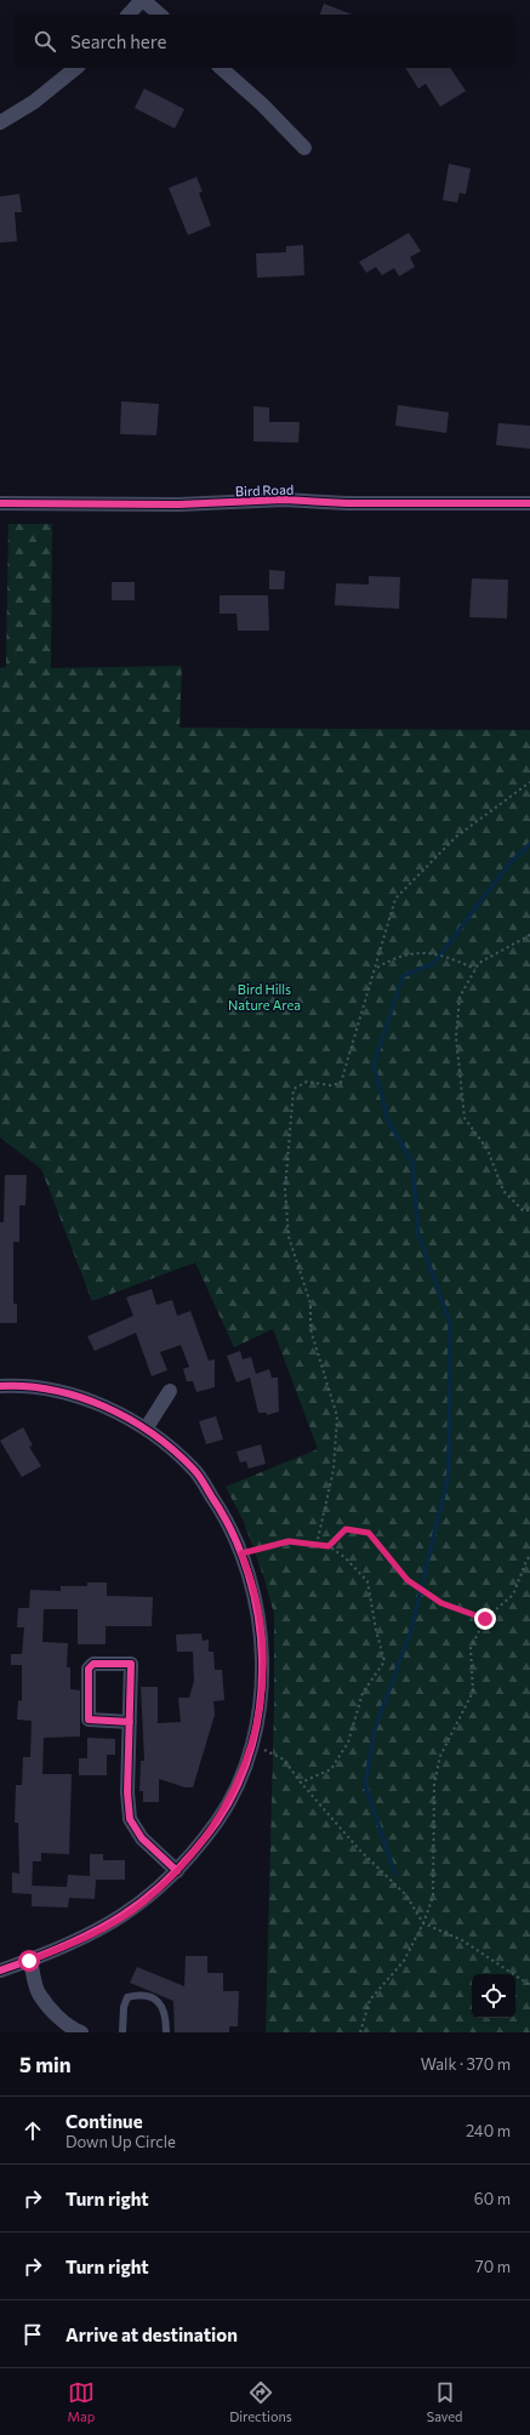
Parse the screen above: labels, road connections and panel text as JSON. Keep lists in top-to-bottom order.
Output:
{
  "streets": {
    "street": ["Bird Road"]
  },
  "parks": ["Bird Hills Nature Area"],
  "page": {
    "search": "Search here",
    "heading": ["5 min", "Walk · 370 m"],
    "list": [
      ["Continue", "Down Up Circle", "240 m"],
      ["Turn right", "60 m"],
      ["Turn right", "70 m"],
      "Arrive at destination"
    ],
    "nav": ["Map", "Directions", "Saved"]
  }
}
